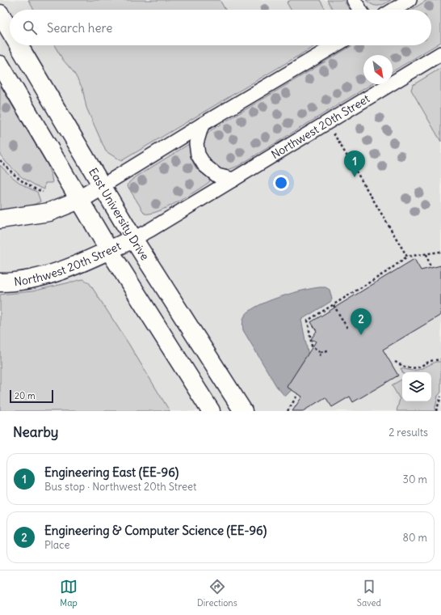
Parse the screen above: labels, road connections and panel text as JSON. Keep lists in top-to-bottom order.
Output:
{
  "streets": {
    "street": ["Northwest 20th Street", "East University Drive"]
  },
  "crossings": [
    ["Northwest 20th Street", "East University Drive"]
  ],
  "scale_bar": "20 m",
  "north": "bottom right",
  "page": {
    "search": "Search here",
    "pins": ["1", "2"],
    "scale": "20 m",
    "heading": ["Nearby", "2 results"],
    "list": [
      {
        "mark": "1",
        "name": "Engineering East (EE-96)",
        "note": "Bus stop · Northwest 20th Street",
        "value": "30 m"
      },
      {
        "mark": "2",
        "name": "Engineering & Computer Science (EE-96)",
        "note": "Place",
        "value": "80 m"
      }
    ],
    "nav": ["Map", "Directions", "Saved"]
  }
}
